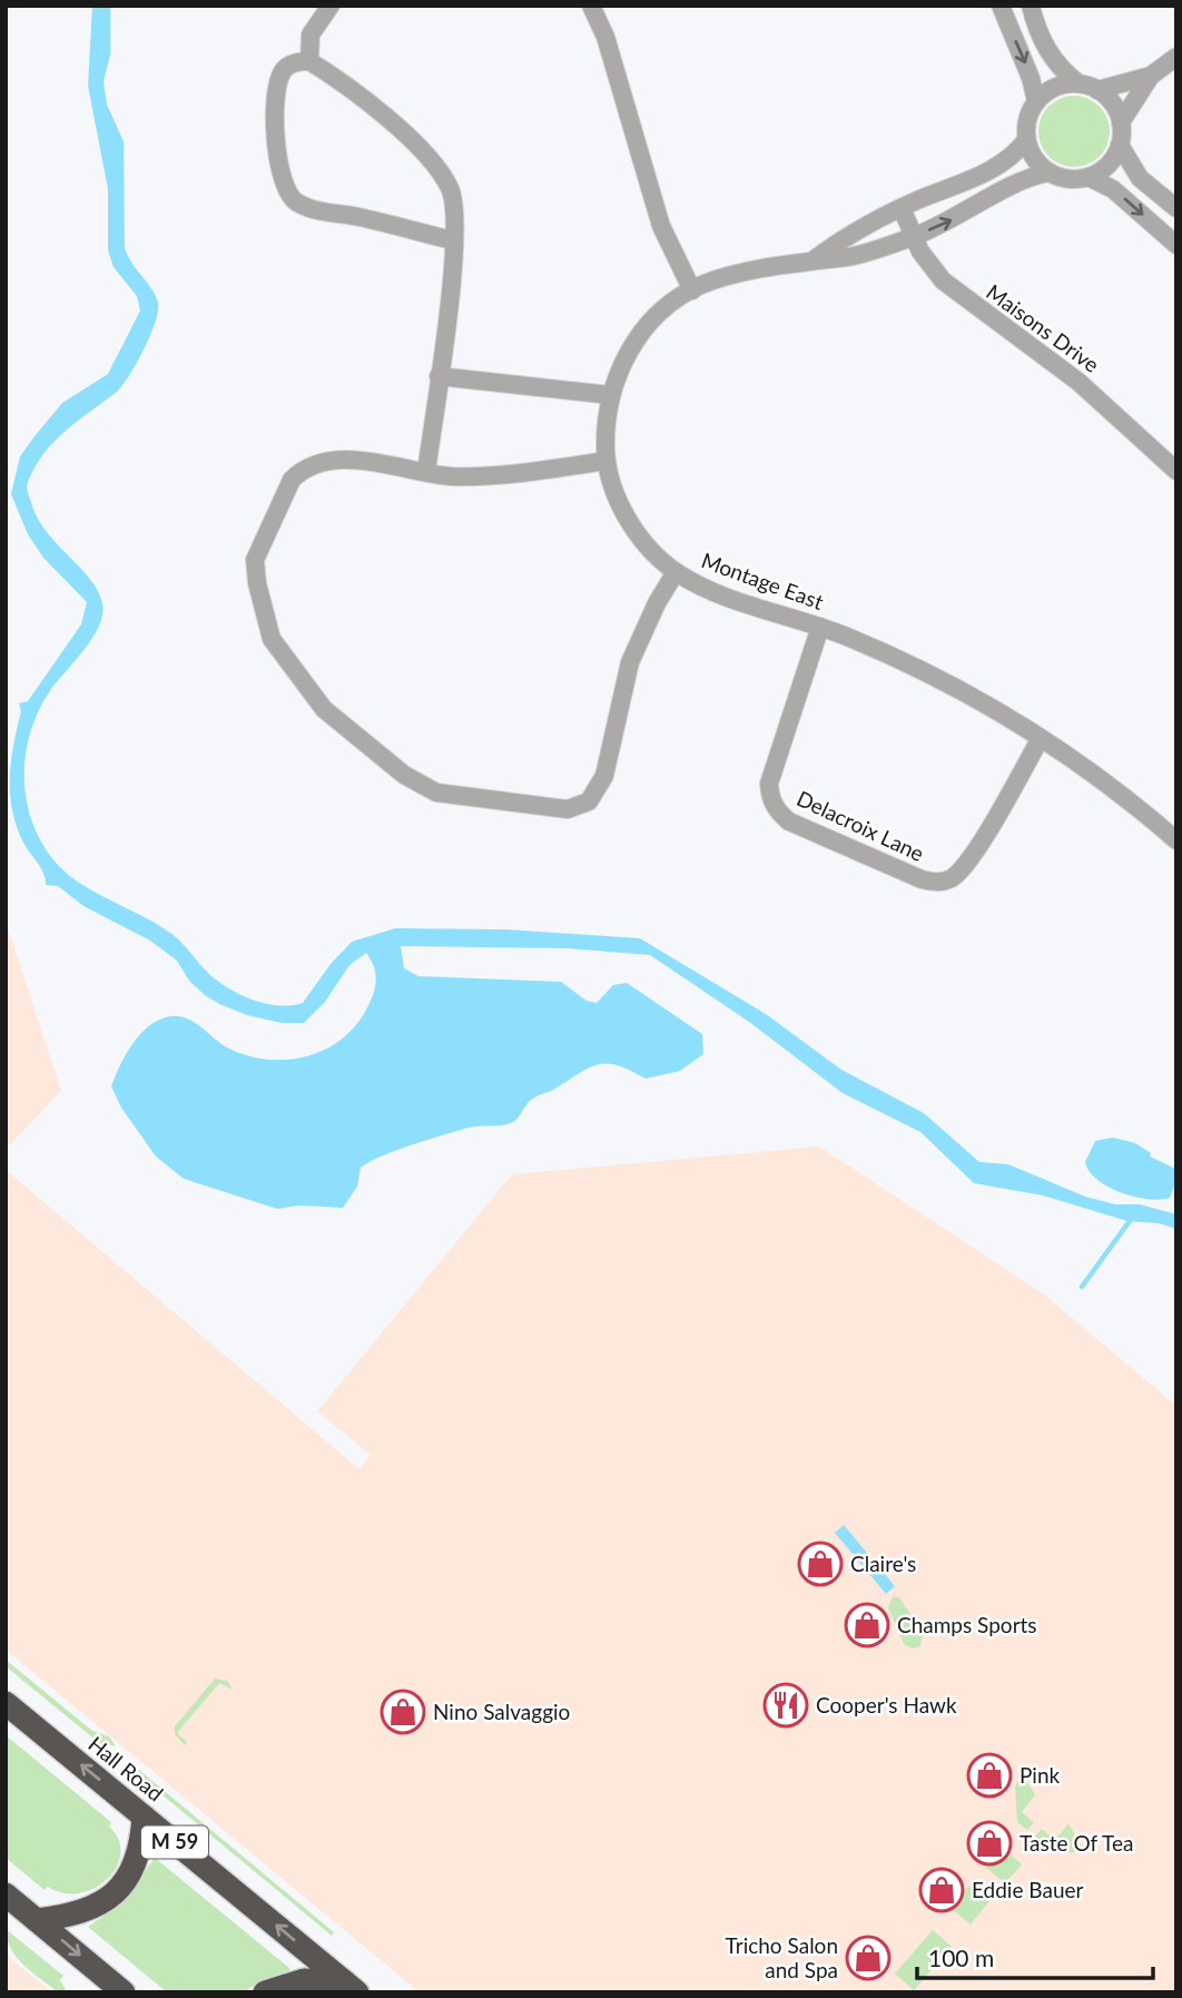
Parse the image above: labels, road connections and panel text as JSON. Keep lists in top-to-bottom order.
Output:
{
  "streets": {
    "highway": ["Hall Road", "M 59"],
    "street": ["Maisons Drive", "Montage East", "Delacroix Lane"]
  },
  "crossings": [
    ["Maisons Drive", "Montage East"],
    ["Montage East", "Delacroix Lane"]
  ],
  "places": {
    "shop": [
      "Claire's",
      "Champs Sports",
      "Nino Salvaggio",
      "Pink",
      "Taste Of Tea",
      "Eddie Bauer",
      "Tricho Salon and Spa"
    ],
    "restaurant": ["Cooper's Hawk"]
  },
  "scale_bar": "100 m"
}
